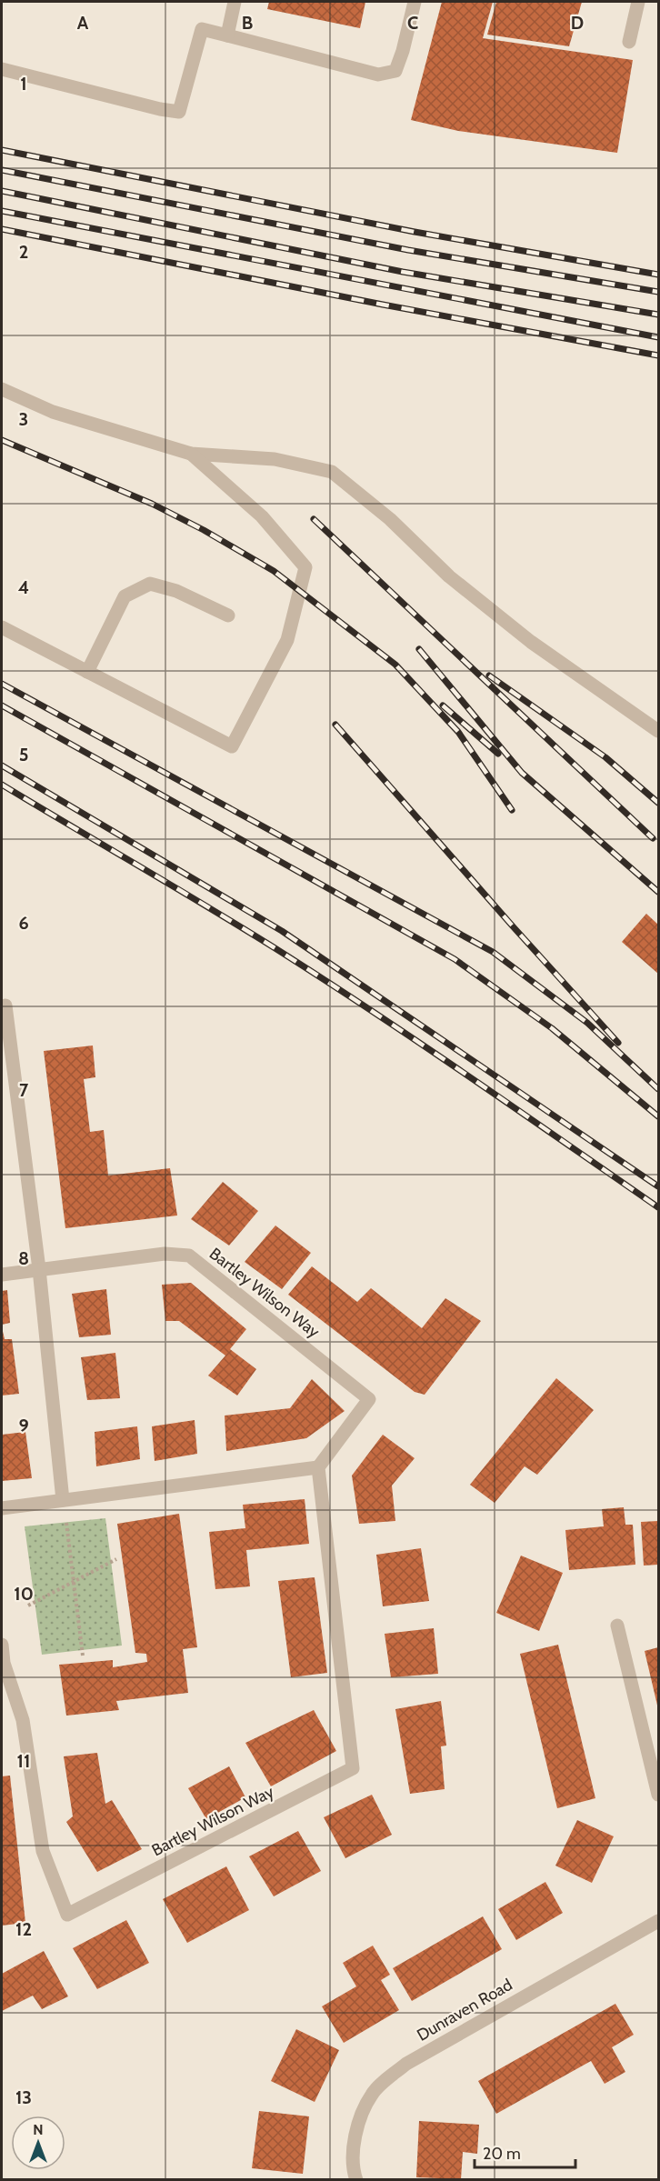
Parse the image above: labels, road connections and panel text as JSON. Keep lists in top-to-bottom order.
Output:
{
  "streets": {
    "street": ["Bartley Wilson Way", "Dunraven Road"]
  },
  "scale_bar": "20 m",
  "north": "top",
  "grid": {
    "columns": [
      "A",
      "B",
      "C",
      "D"
    ],
    "rows": [
      "1",
      "2",
      "3",
      "4",
      "5",
      "6",
      "7",
      "8",
      "9",
      "10",
      "11",
      "12",
      "13"
    ]
  }
}
